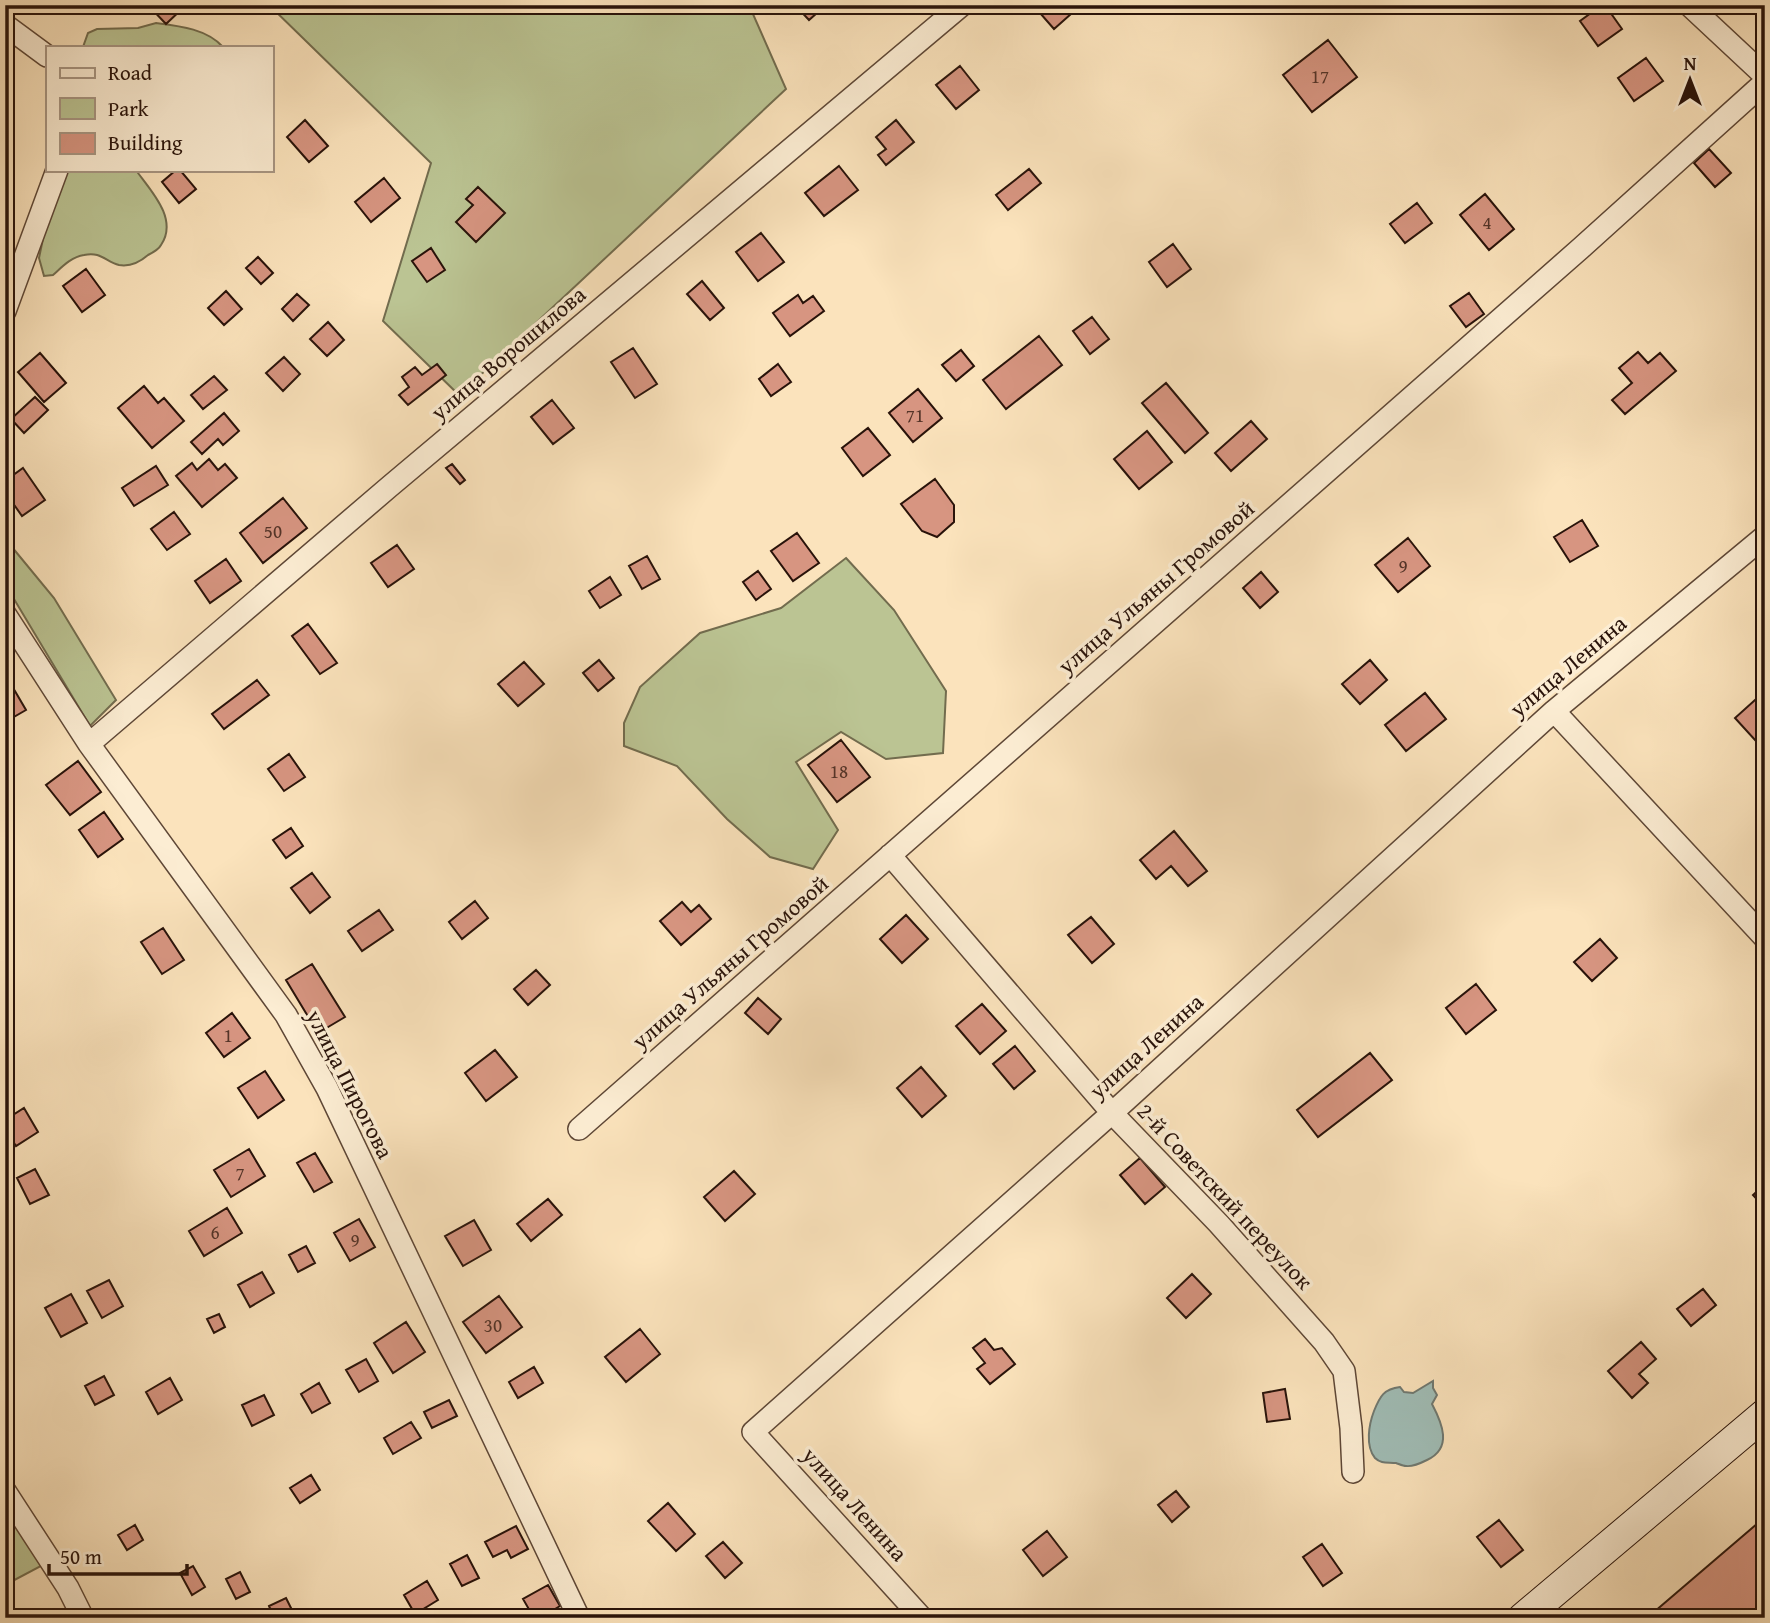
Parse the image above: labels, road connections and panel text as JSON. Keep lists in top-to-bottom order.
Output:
{
  "streets": {
    "street": [
      "улица Ворошилова",
      "улица Ульяны Громовой",
      "улица Ленина",
      "улица Пирогова",
      "2-й Советский переулок"
    ]
  },
  "crossings": [
    ["улица Ворошилова", "улица Пирогова"],
    ["улица Ульяны Громовой", "2-й Советский переулок"],
    ["улица Ленина", "2-й Советский переулок"]
  ],
  "house_numbers": [
    "17",
    "4",
    "71",
    "50",
    "9",
    "18",
    "1",
    "7",
    "6",
    "9",
    "30"
  ],
  "legend": ["Road", "Park", "Building"],
  "scale_bar": "50 m",
  "north": "top"
}
